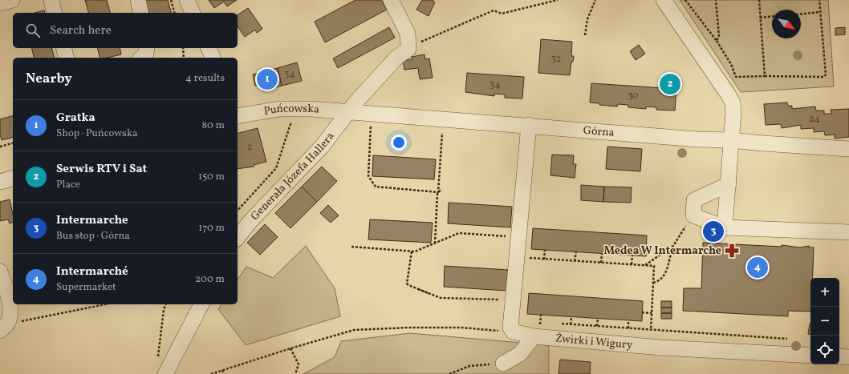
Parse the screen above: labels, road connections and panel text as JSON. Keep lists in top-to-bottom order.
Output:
{
  "streets": {
    "street": [
      "Puńcowska",
      "Górna",
      "Generała Józefa Hallera",
      "Żwirki i Wigury"
    ]
  },
  "crossings": [
    ["Puńcowska", "Górna"],
    ["Puńcowska", "Generała Józefa Hallera"],
    ["Górna", "Generała Józefa Hallera"],
    ["Górna", "Żwirki i Wigury"]
  ],
  "places": {
    "pharmacy": ["Medea W Intermarche"]
  },
  "house_numbers": [
    "32",
    "34",
    "34",
    "30",
    "24",
    "2"
  ],
  "north": "bottom right",
  "page": {
    "search": "Search here",
    "heading": ["Nearby", "4 results"],
    "pins": [
      "1",
      "2",
      "3",
      "4"
    ],
    "list": [
      {
        "mark": "1",
        "name": "Gratka",
        "note": "Shop · Puńcowska",
        "value": "80 m"
      },
      {
        "mark": "2",
        "name": "Serwis RTV i Sat",
        "note": "Place",
        "value": "150 m"
      },
      {
        "mark": "3",
        "name": "Intermarche",
        "note": "Bus stop · Górna",
        "value": "170 m"
      },
      {
        "mark": "4",
        "name": "Intermarché",
        "note": "Supermarket",
        "value": "200 m"
      }
    ],
    "map_buttons": ["+", "−"]
  }
}
